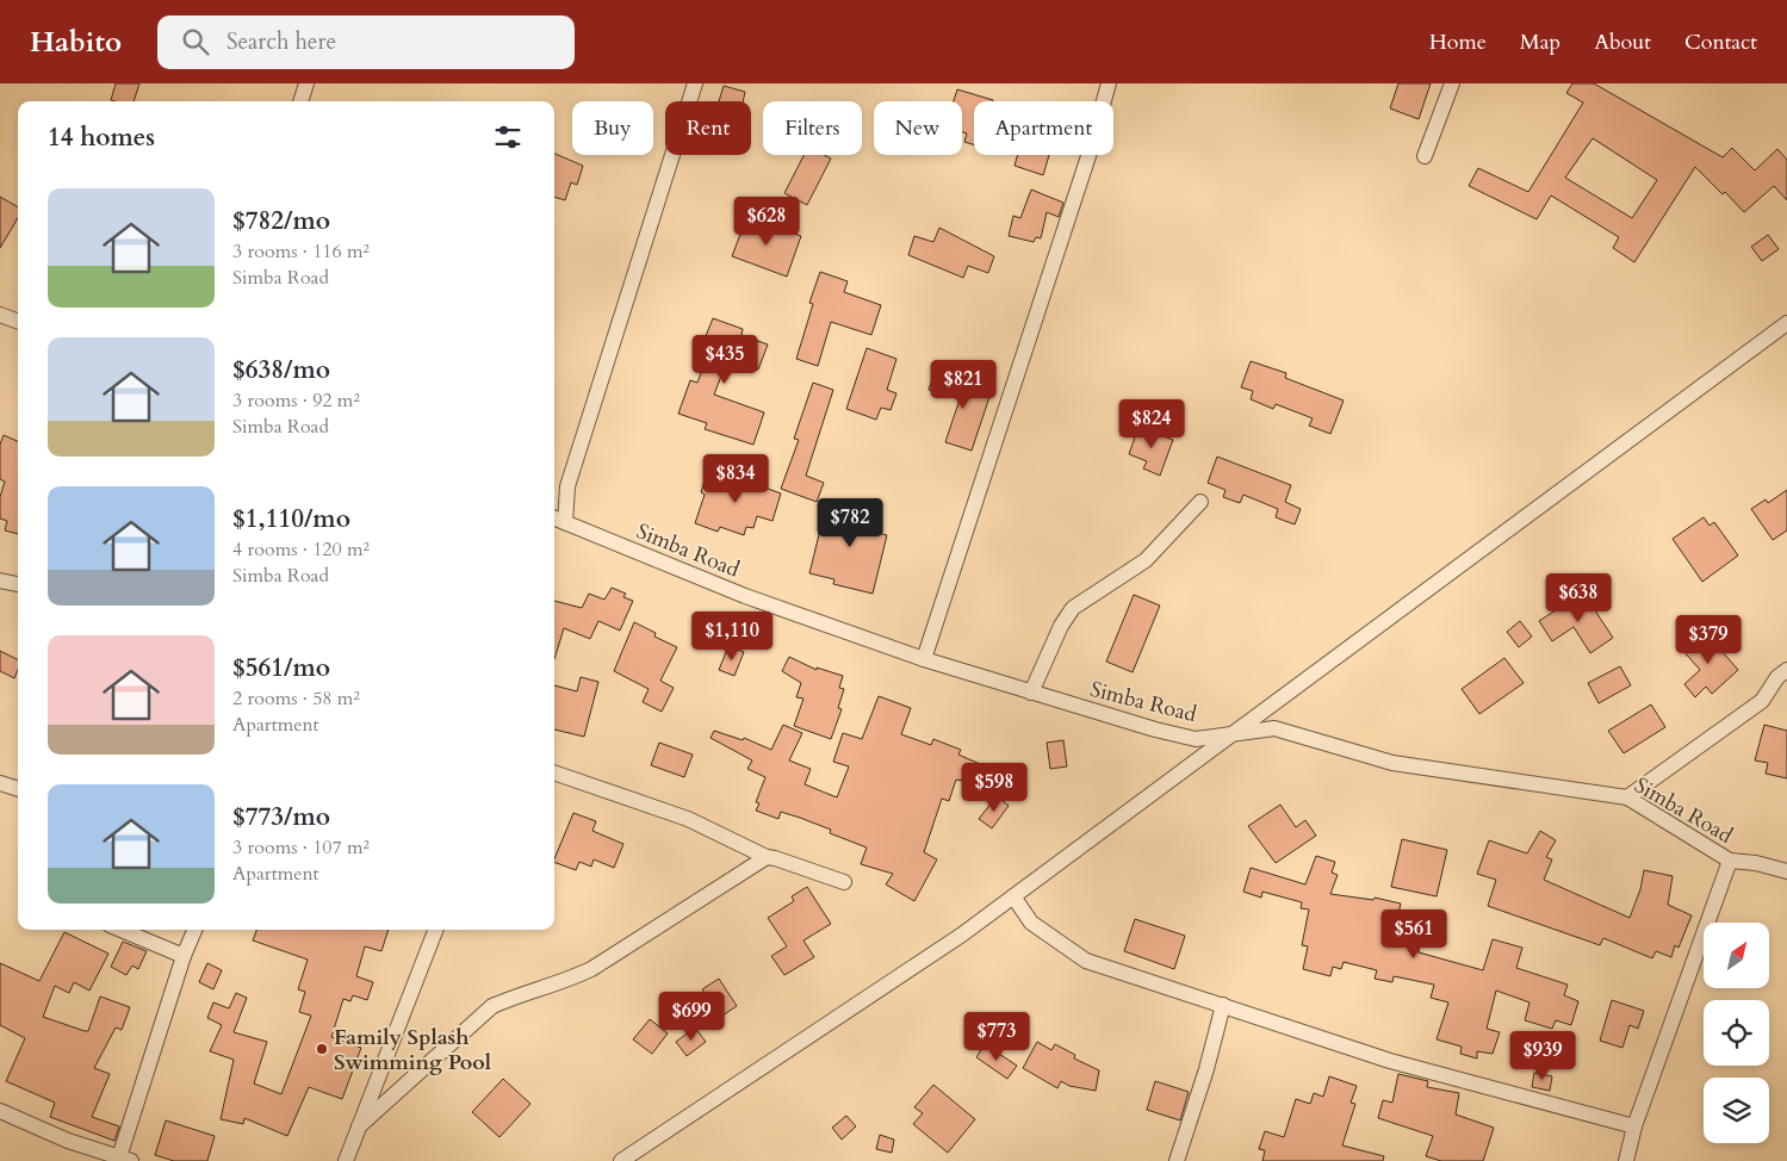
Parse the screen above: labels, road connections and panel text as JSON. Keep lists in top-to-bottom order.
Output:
{
  "streets": {
    "street": ["Simba Road"]
  },
  "places": ["Family Splash Swimming Pool"],
  "north": "top right",
  "page": {
    "header": "Habito",
    "search": "Search here",
    "nav": [
      "Home",
      "Map",
      "About",
      "Contact"
    ],
    "chip": [
      "Buy",
      "Rent",
      "Filters",
      "New",
      "Apartment"
    ],
    "heading": "14 homes",
    "list": [
      {
        "name": "$782/mo",
        "note": "3 rooms · 116 m² · Simba Road"
      },
      {
        "name": "$638/mo",
        "note": "3 rooms · 92 m² · Simba Road"
      },
      {
        "name": "$1,110/mo",
        "note": "4 rooms · 120 m² · Simba Road"
      },
      {
        "name": "$561/mo",
        "note": "2 rooms · 58 m² · Apartment"
      },
      {
        "name": "$773/mo",
        "note": "3 rooms · 107 m² · Apartment"
      }
    ],
    "price": [
      "$628",
      "$435",
      "$821",
      "$824",
      "$834",
      "$782",
      "$638",
      "$1,110",
      "$379",
      "$598",
      "$561",
      "$699",
      "$773",
      "$939"
    ]
  }
}
